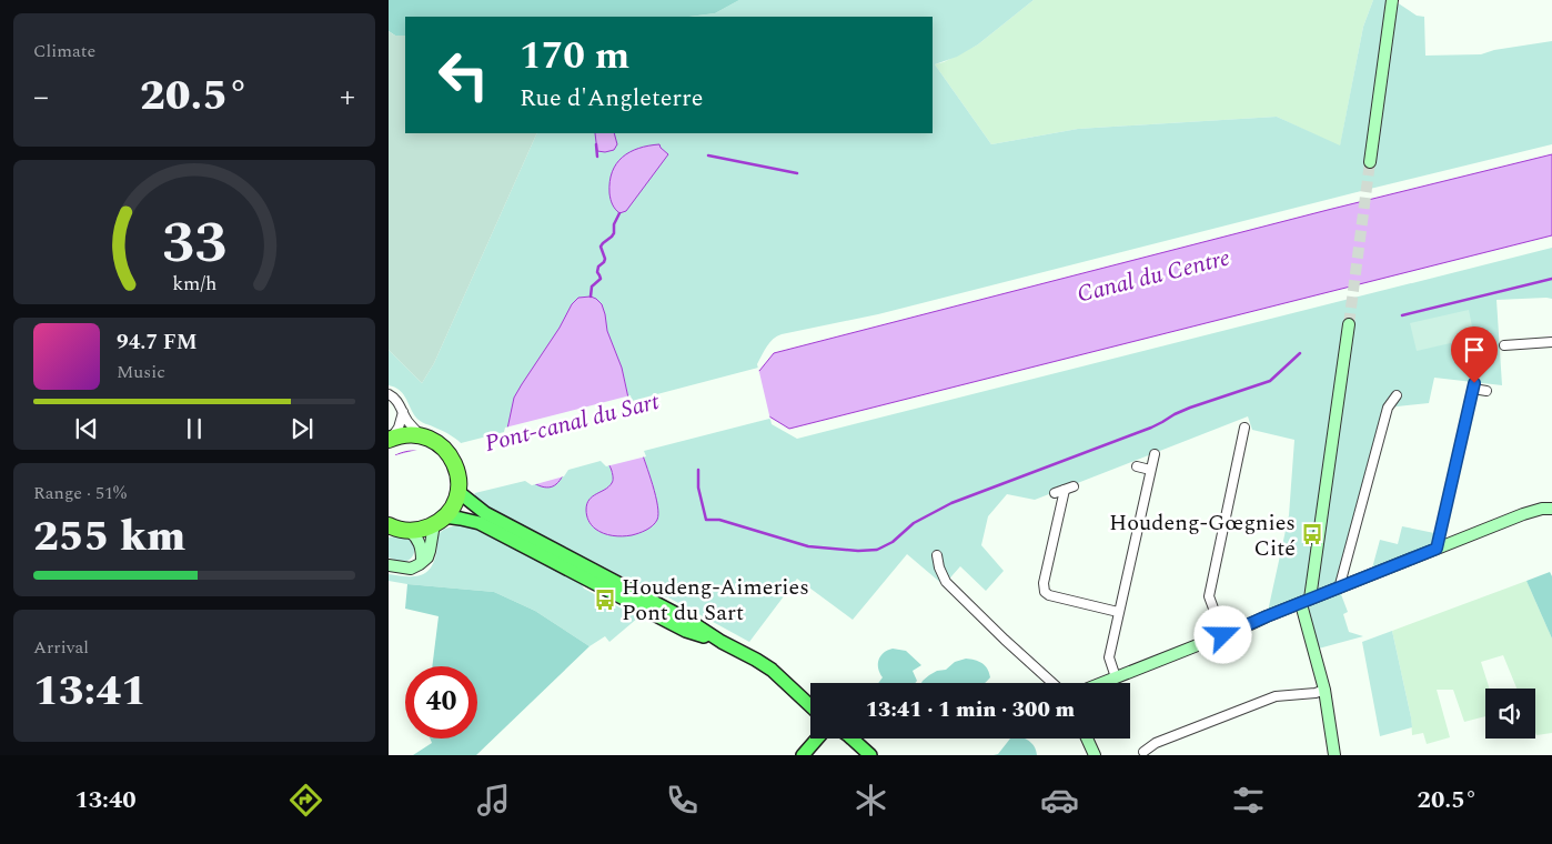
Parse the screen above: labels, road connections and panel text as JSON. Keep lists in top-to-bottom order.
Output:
{
  "water": ["Canal du Centre", "Pont-canal du Sart"],
  "places": {
    "bus stop": ["Houdeng-Gœgnies Cité", "Houdeng-Aimeries Pont du Sart"]
  },
  "page": {
    "tile": [
      "Climate",
      ["Range · 51%", "255 km"],
      ["Arrival", "13:41"]
    ],
    "turn": ["170 m", "Rue d'Angleterre"],
    "heat": ["−", "20.5°", "+"],
    "song": ["94.7 FM", "Music"],
    "limit": "40",
    "trip": "13:41 · 1 min · 300 m",
    "tabs": ["13:40", "20.5°"],
    "gauge": ["33", "km/h"]
  }
}
